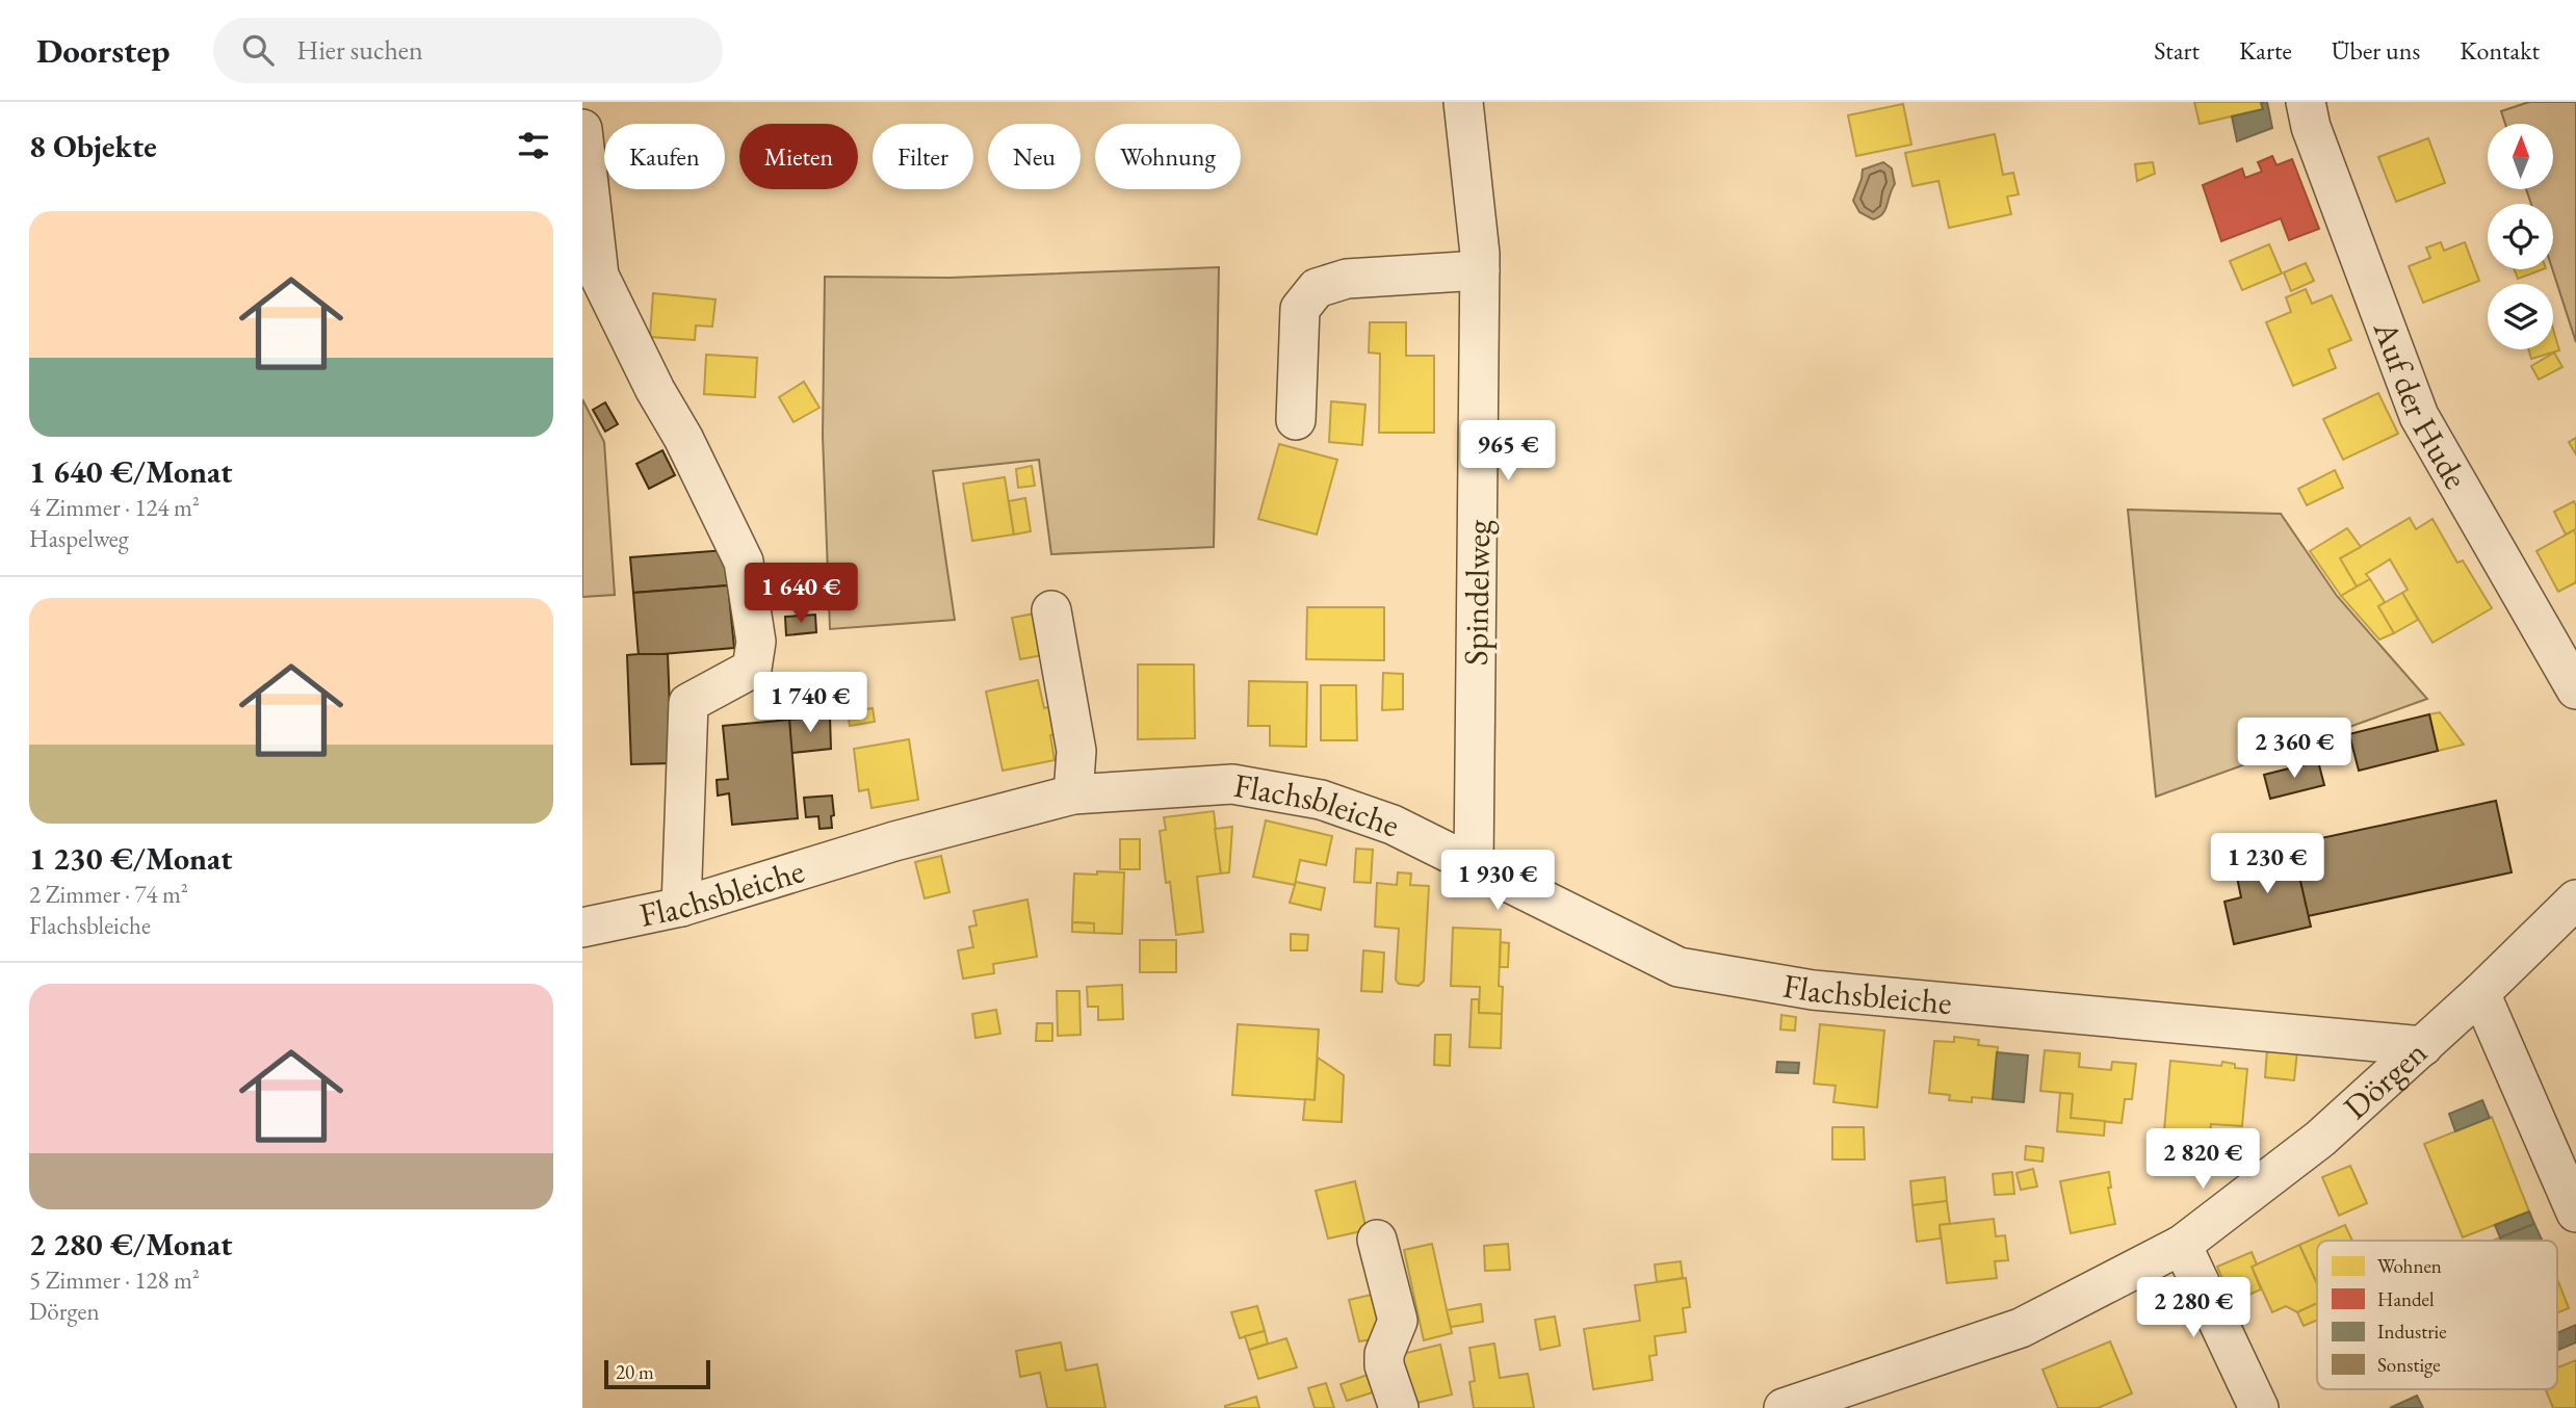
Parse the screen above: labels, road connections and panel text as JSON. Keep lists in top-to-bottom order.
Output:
{
  "streets": {
    "street": [
      "Auf der Hude",
      "Spindelweg",
      "Flachsbleiche",
      "Dörgen"
    ]
  },
  "crossings": [
    ["Spindelweg", "Flachsbleiche"],
    ["Flachsbleiche", "Dörgen"]
  ],
  "legend": [
    "Wohnen",
    "Handel",
    "Industrie",
    "Sonstige"
  ],
  "scale_bar": "20 m",
  "north": "top",
  "page": {
    "header": "Doorstep",
    "search": "Hier suchen",
    "nav": [
      "Start",
      "Karte",
      "Über uns",
      "Kontakt"
    ],
    "heading": "8 Objekte",
    "chip": [
      "Kaufen",
      "Mieten",
      "Filter",
      "Neu",
      "Wohnung"
    ],
    "list": [
      {
        "name": "1 640 €/Monat",
        "note": "4 Zimmer · 124 m² · Haspelweg"
      },
      {
        "name": "1 230 €/Monat",
        "note": "2 Zimmer · 74 m² · Flachsbleiche"
      },
      {
        "name": "2 280 €/Monat",
        "note": "5 Zimmer · 128 m² · Dörgen"
      }
    ],
    "price": [
      "965 €",
      "1 640 €",
      "1 740 €",
      "2 360 €",
      "1 230 €",
      "1 930 €",
      "2 820 €",
      "2 280 €"
    ],
    "scale": "20 m"
  }
}
